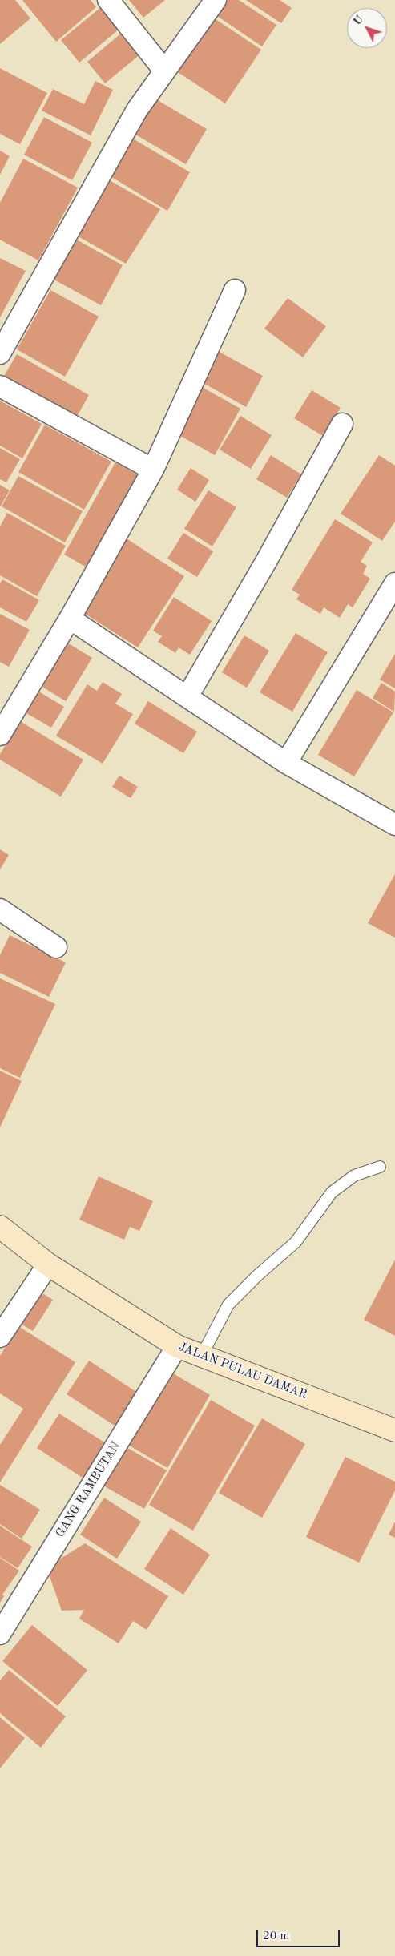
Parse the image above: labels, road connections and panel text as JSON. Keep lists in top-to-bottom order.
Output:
{
  "streets": {
    "street": ["JALAN PULAU DAMAR", "GANG RAMBUTAN"]
  },
  "crossings": [
    ["JALAN PULAU DAMAR", "GANG RAMBUTAN"]
  ],
  "scale_bar": "20 m",
  "north": "top left"
}
